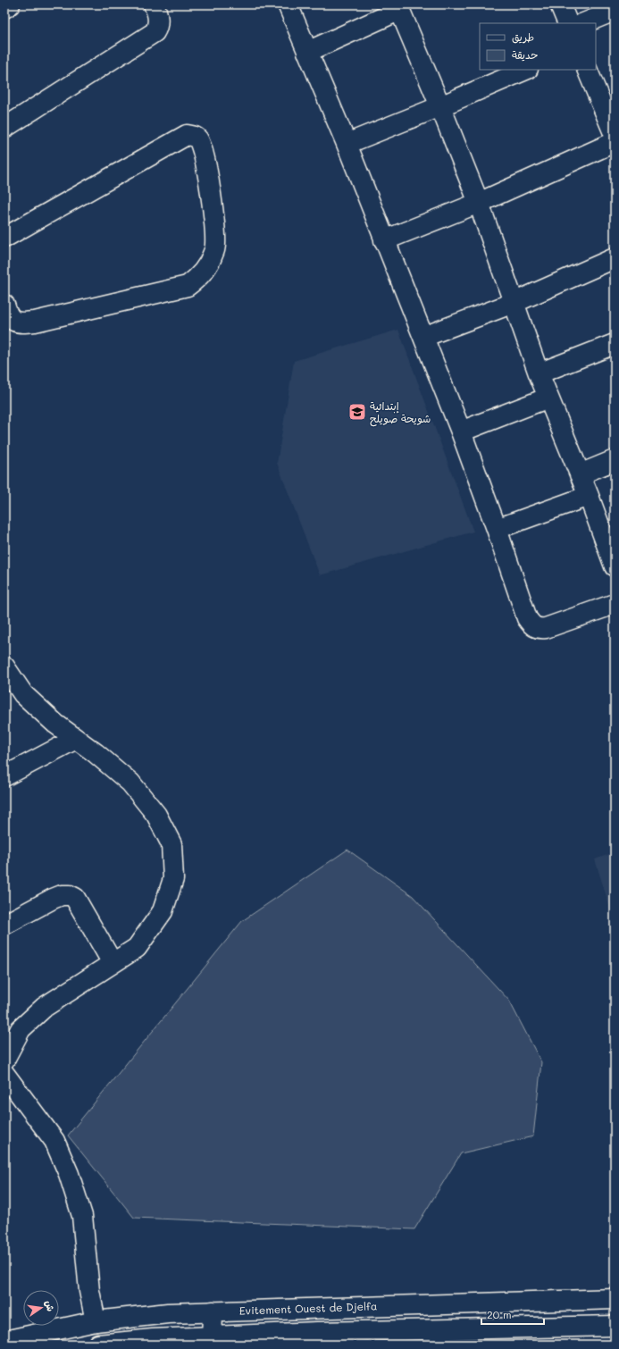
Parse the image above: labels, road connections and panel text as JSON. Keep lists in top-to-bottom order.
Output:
{
  "streets": {
    "main road": ["Evitement Ouest de Djelfa"]
  },
  "places": {
    "school or university": ["إبتدائية شويحة صويلح"]
  },
  "legend": ["طريق", "حديقة"],
  "scale_bar": "20 m",
  "north": "right"
}
